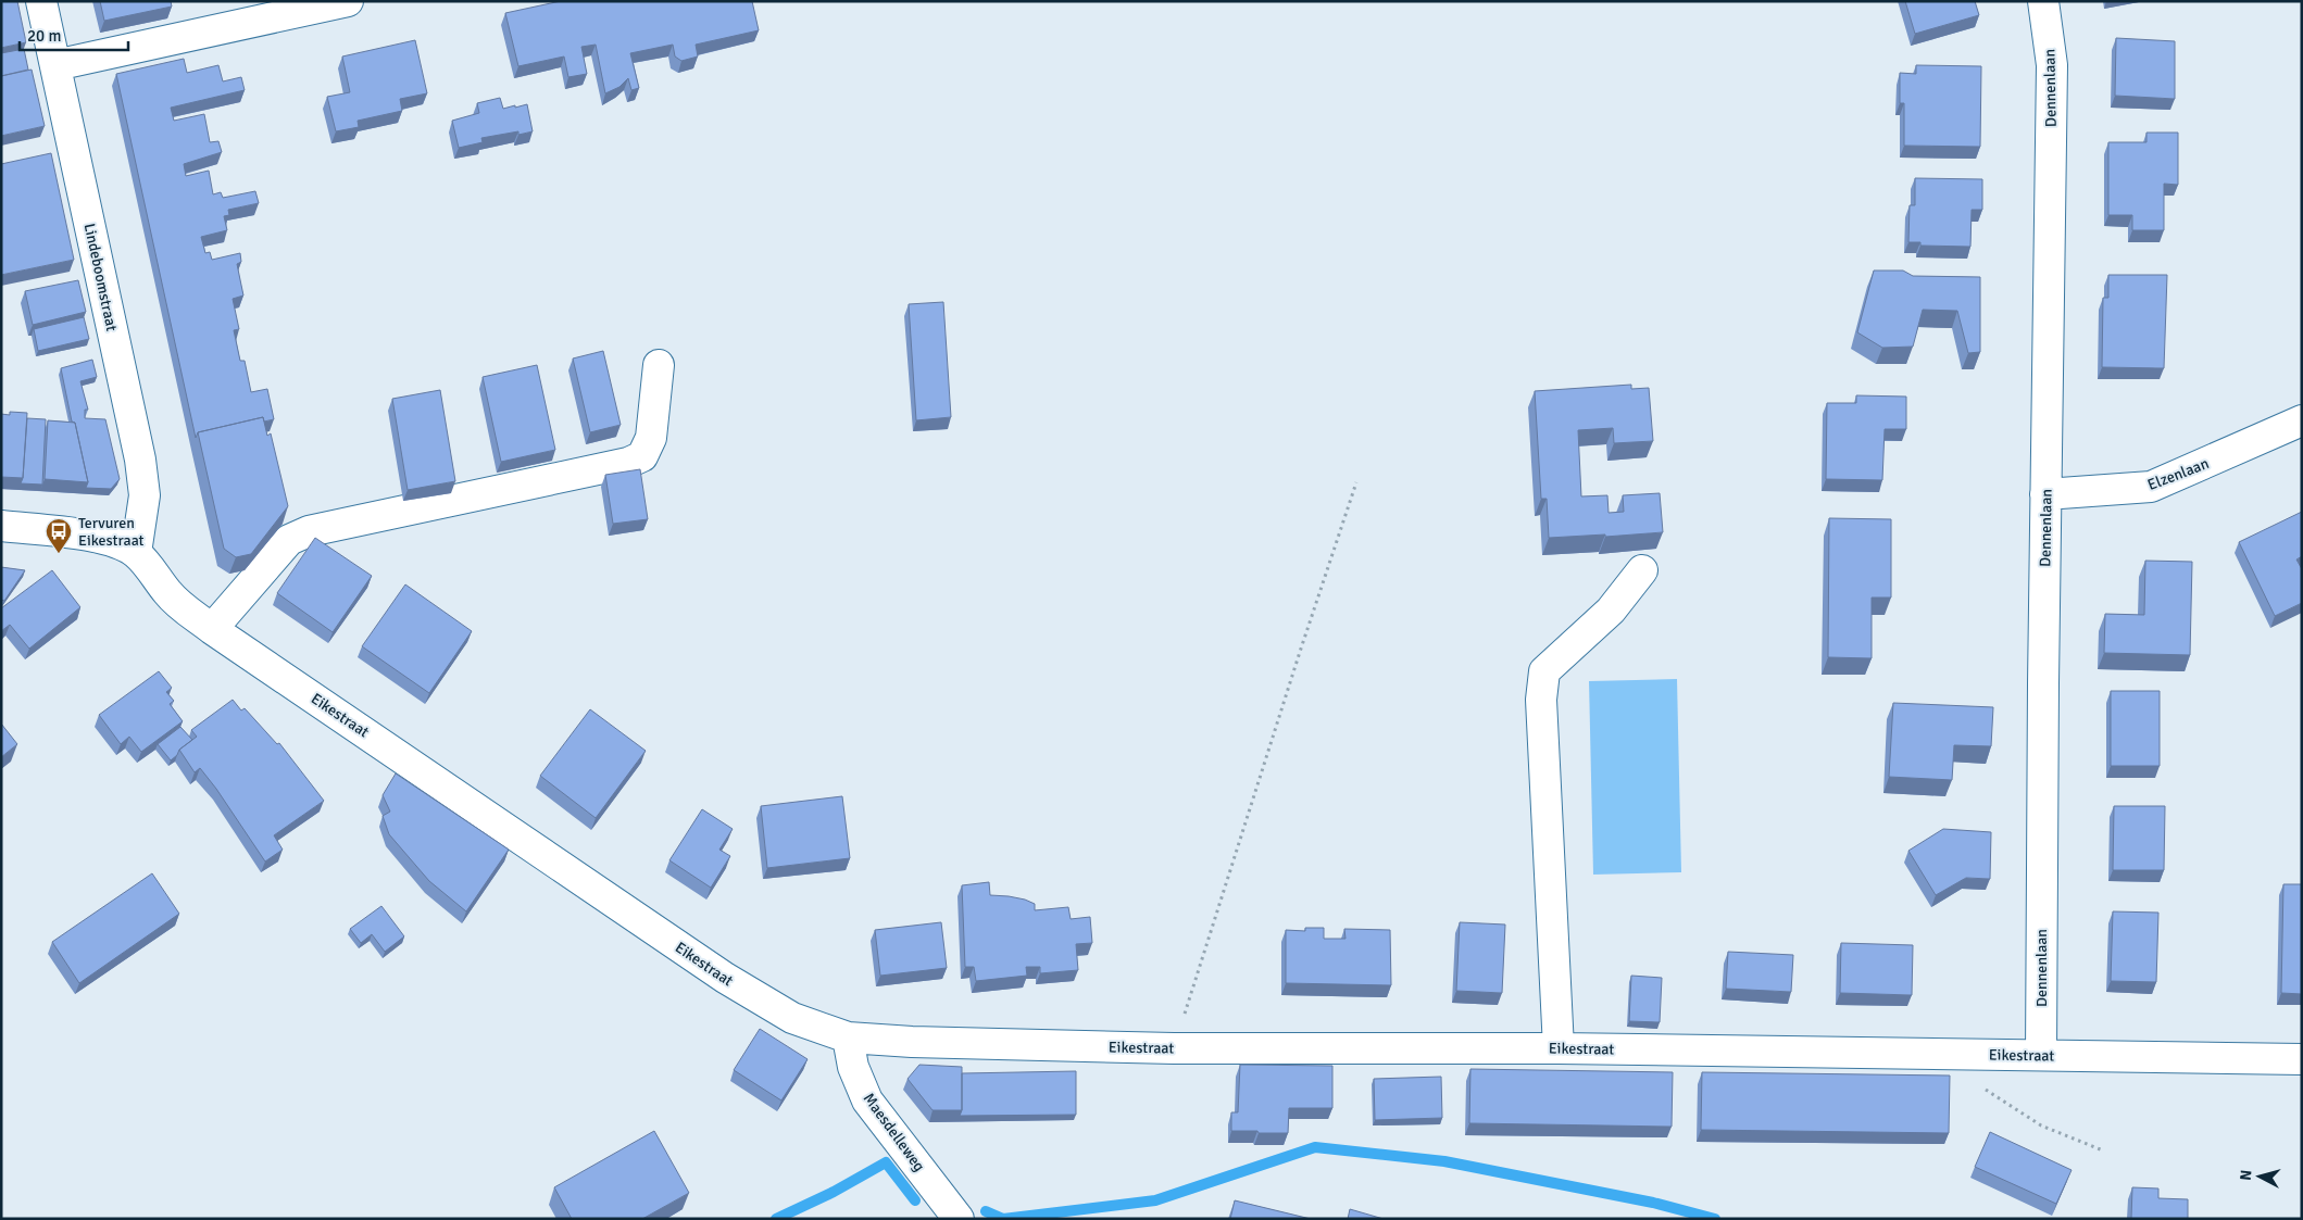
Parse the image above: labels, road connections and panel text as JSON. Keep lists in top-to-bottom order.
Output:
{
  "streets": {
    "street": [
      "Dennenlaan",
      "Lindeboomstraat",
      "Elzenlaan",
      "Eikestraat",
      "Maesdelleweg"
    ]
  },
  "crossings": [
    ["Dennenlaan", "Elzenlaan"],
    ["Dennenlaan", "Eikestraat"],
    ["Lindeboomstraat", "Eikestraat"],
    ["Eikestraat", "Maesdelleweg"]
  ],
  "places": {
    "bus stop": ["Tervuren Eikestraat"]
  },
  "scale_bar": "20 m",
  "north": "left"
}
